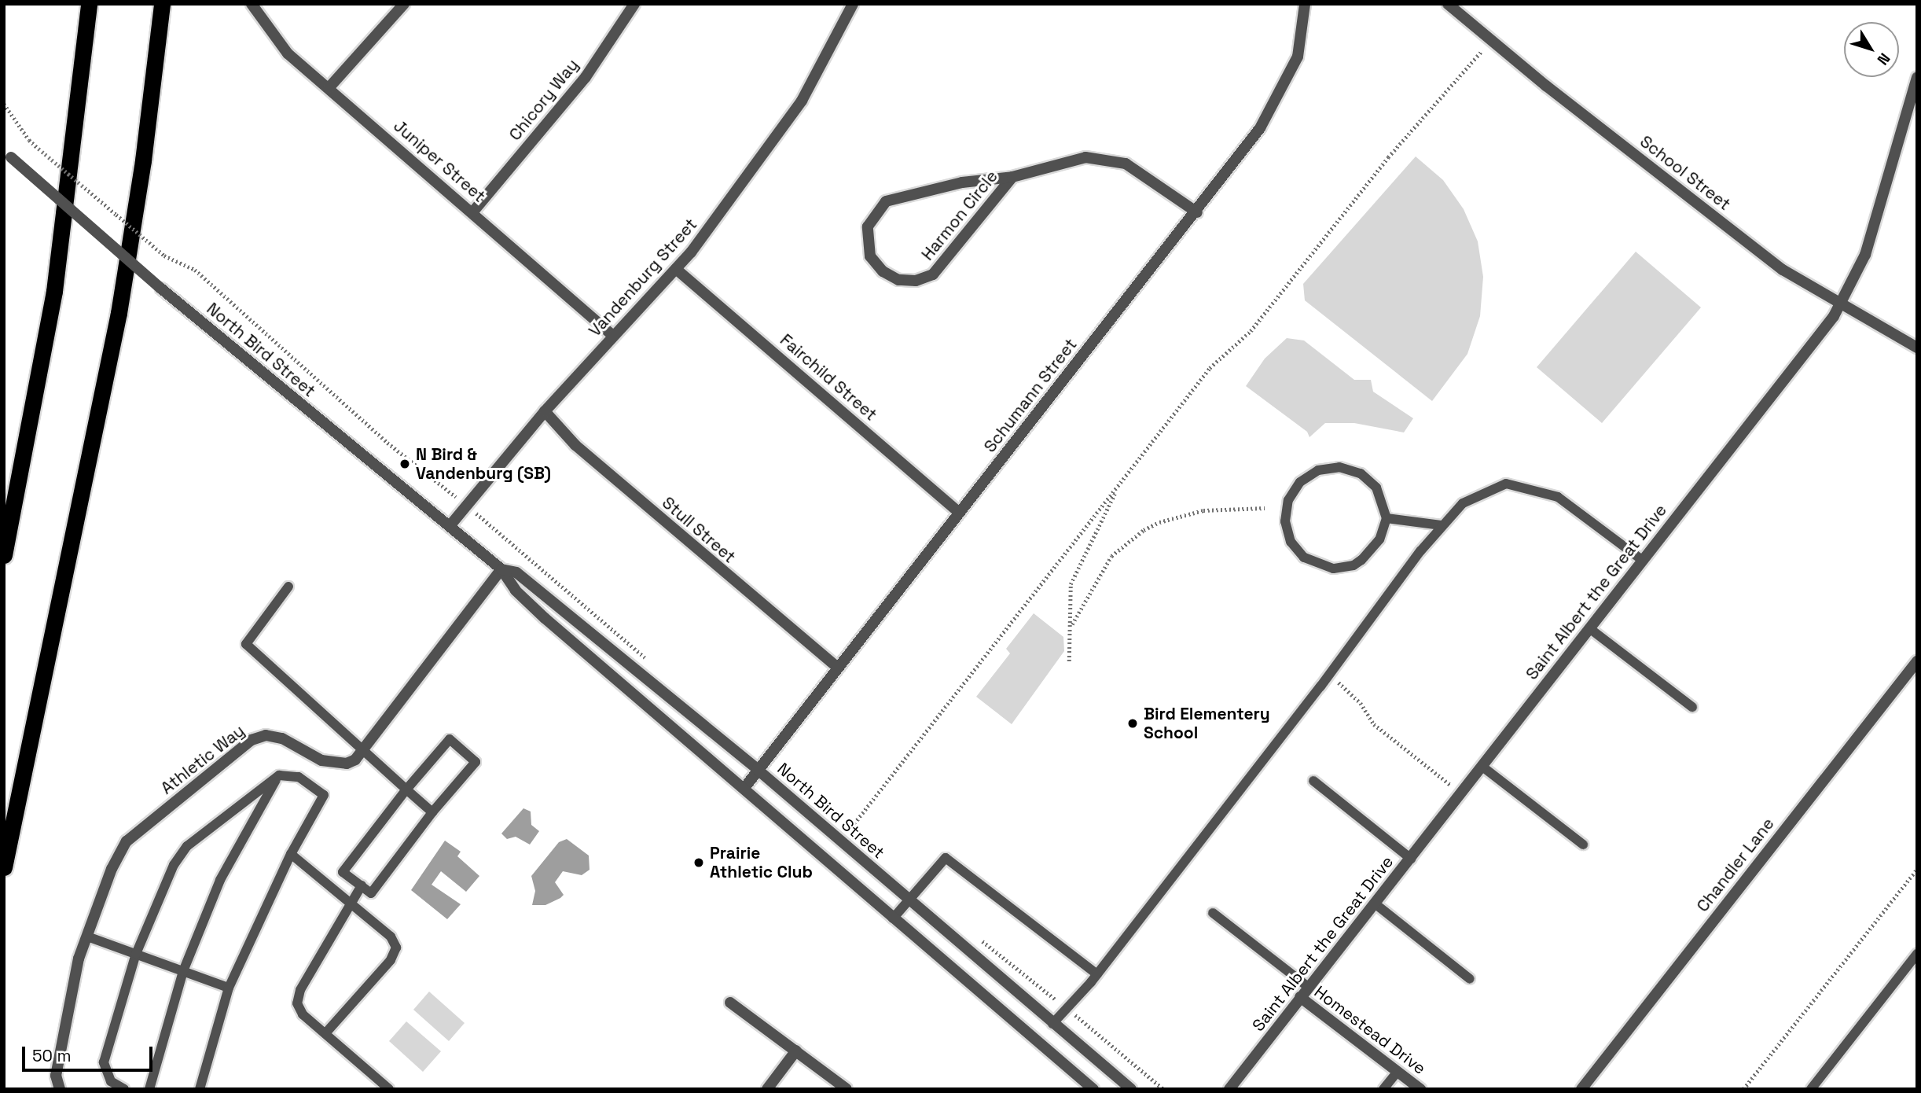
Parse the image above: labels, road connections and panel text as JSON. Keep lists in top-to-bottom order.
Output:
{
  "streets": {
    "street": [
      "Chicory Way",
      "Juniper Street",
      "School Street",
      "Harmon Circle",
      "Vandenburg Street",
      "North Bird Street",
      "Fairchild Street",
      "Schumann Street",
      "Stull Street",
      "Saint Albert the Great Drive",
      "Athletic Way",
      "Chandler Lane",
      "Homestead Drive"
    ]
  },
  "crossings": [
    ["Chicory Way", "Juniper Street"],
    ["Juniper Street", "Vandenburg Street"],
    ["School Street", "Saint Albert the Great Drive"],
    ["Harmon Circle", "Schumann Street"],
    ["Vandenburg Street", "North Bird Street"],
    ["Vandenburg Street", "Fairchild Street"],
    ["Vandenburg Street", "Stull Street"],
    ["North Bird Street", "Schumann Street"],
    ["North Bird Street", "Athletic Way"],
    ["Fairchild Street", "Schumann Street"],
    ["Schumann Street", "Stull Street"],
    ["Saint Albert the Great Drive", "Homestead Drive"]
  ],
  "places": ["N Bird & Vandenburg (SB)", "Bird Elementery School", "Prairie Athletic Club"],
  "scale_bar": "50 m",
  "north": "bottom right"
}
